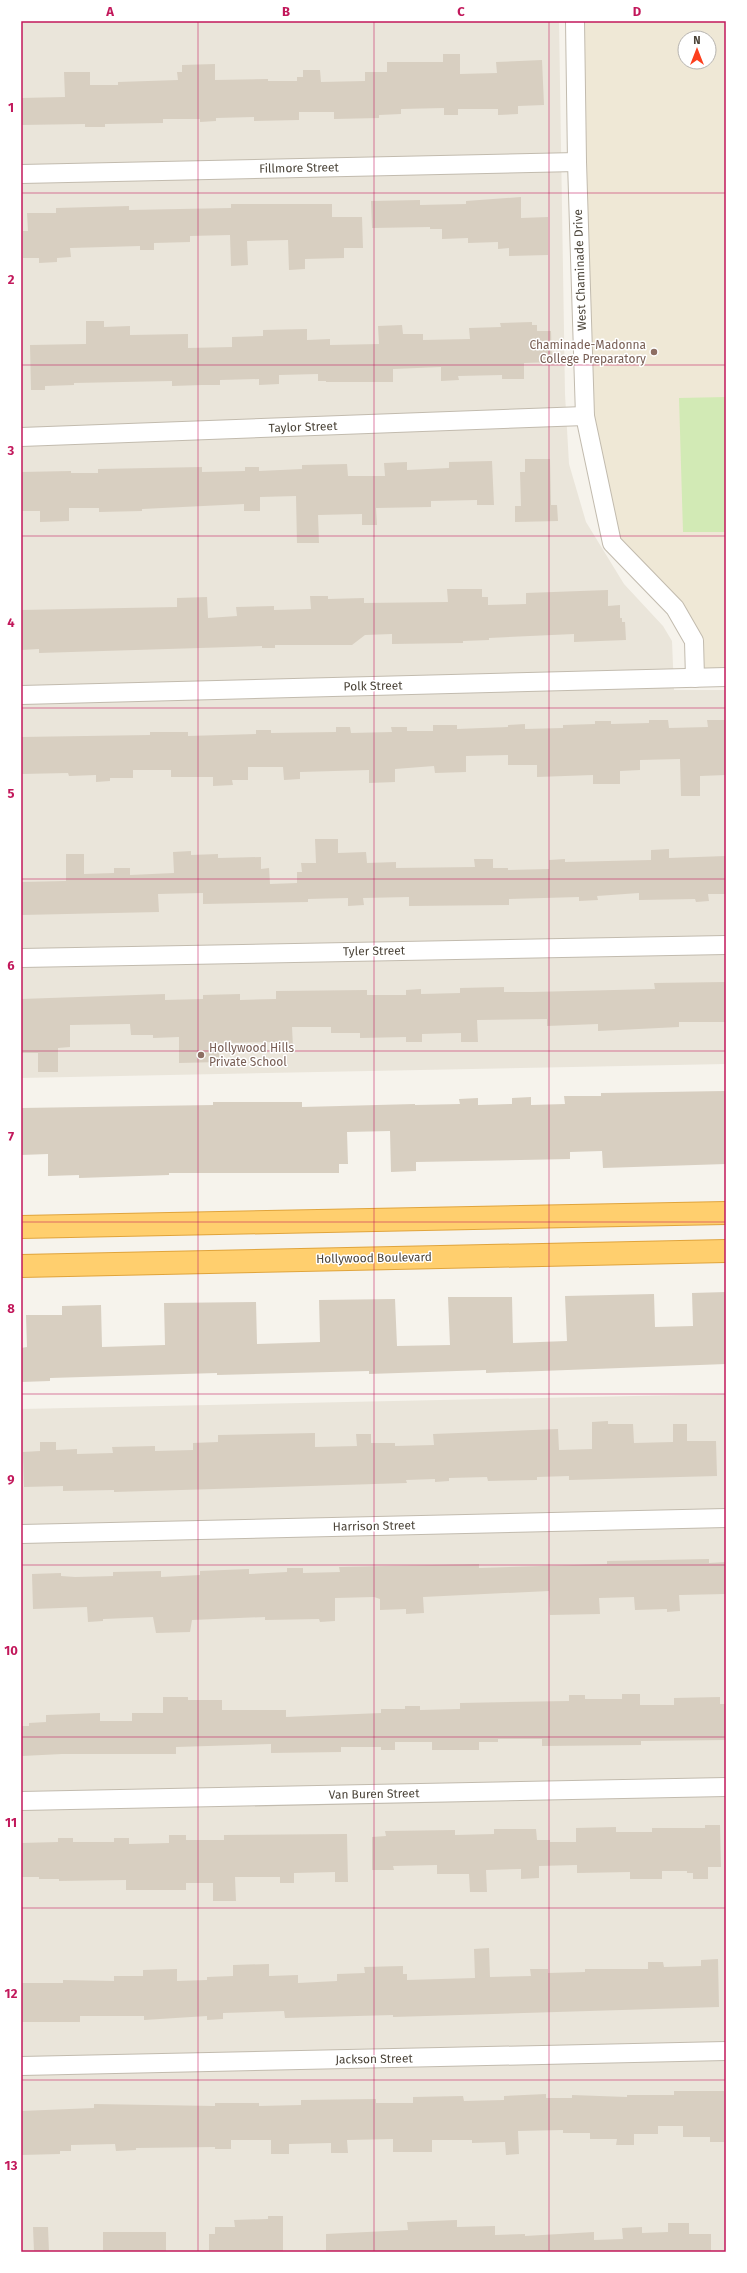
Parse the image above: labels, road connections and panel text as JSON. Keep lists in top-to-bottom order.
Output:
{
  "streets": {
    "highway": ["Hollywood Boulevard"],
    "street": [
      "Fillmore Street",
      "West Chaminade Drive",
      "Taylor Street",
      "Polk Street",
      "Tyler Street",
      "Harrison Street",
      "Van Buren Street",
      "Jackson Street"
    ]
  },
  "crossings": [
    ["Fillmore Street", "West Chaminade Drive"],
    ["West Chaminade Drive", "Taylor Street"],
    ["West Chaminade Drive", "Polk Street"]
  ],
  "places": ["Chaminade-Madonna College Preparatory", "Hollywood Hills Private School"],
  "north": "top",
  "grid": {
    "columns": [
      "A",
      "B",
      "C",
      "D"
    ],
    "rows": [
      "1",
      "2",
      "3",
      "4",
      "5",
      "6",
      "7",
      "8",
      "9",
      "10",
      "11",
      "12",
      "13"
    ]
  }
}
